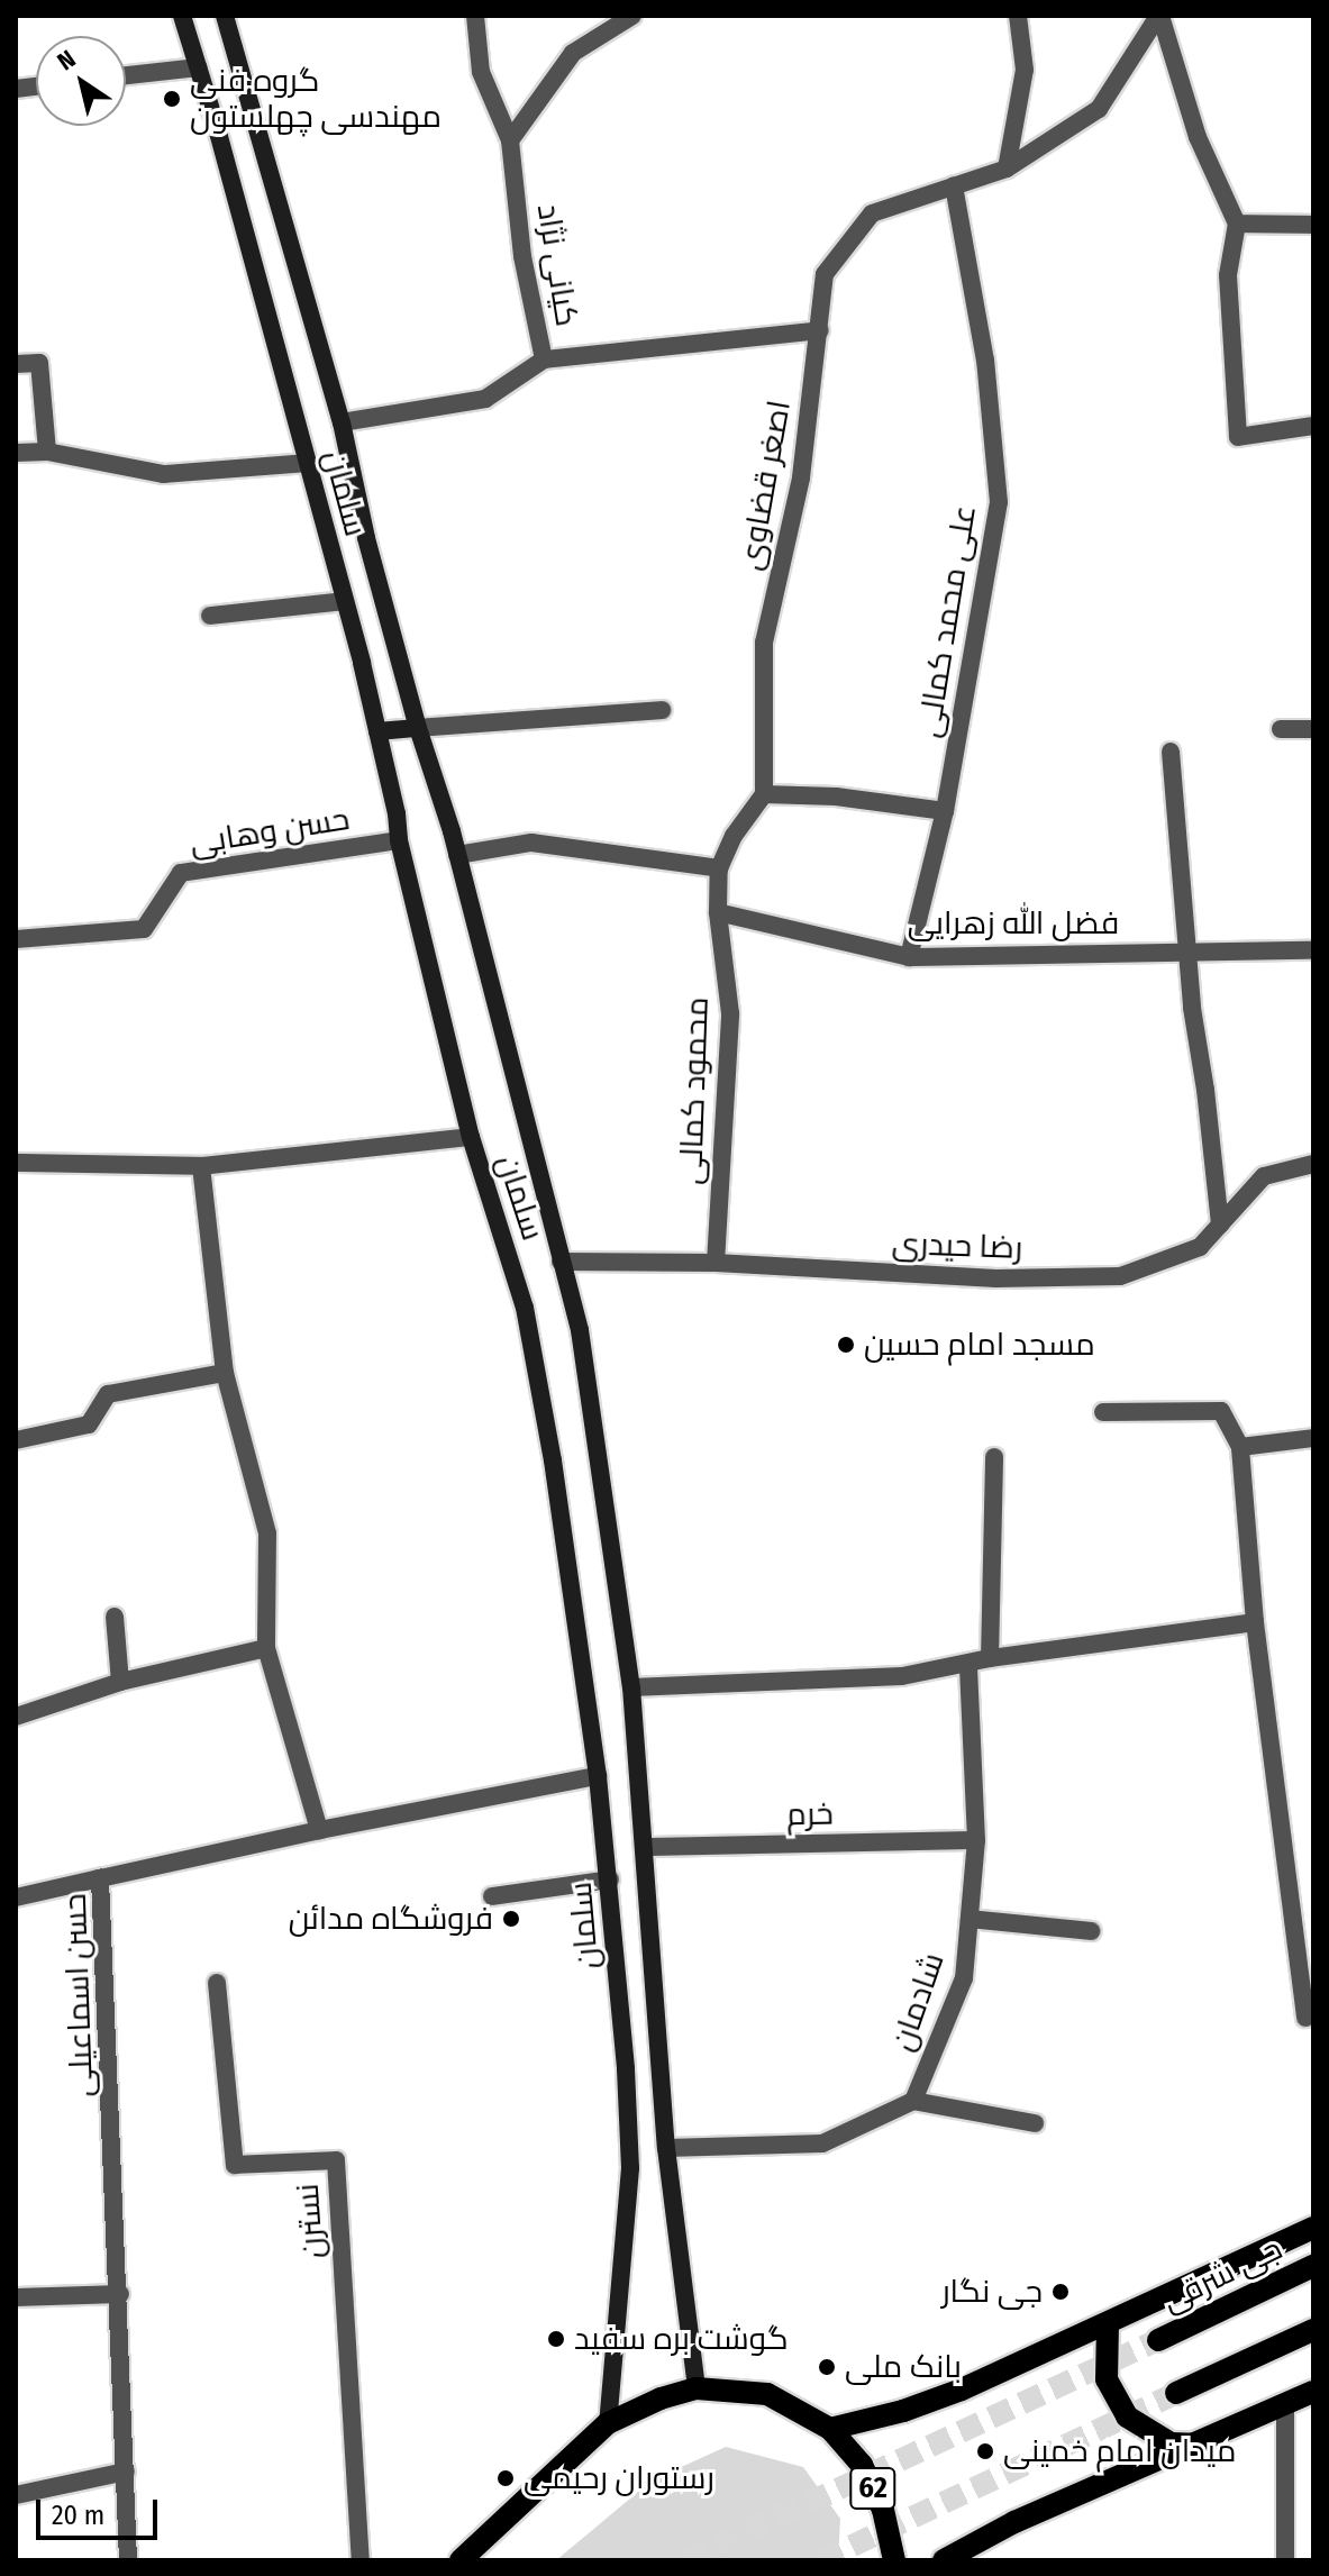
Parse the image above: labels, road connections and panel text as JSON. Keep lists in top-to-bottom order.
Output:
{
  "streets": {
    "main road": ["سلمان", "جی شرقی", "62"],
    "street": [
      "کیانی نژاد",
      "اصغر قضاوی",
      "علی محمد کمالی",
      "حسن وهابی",
      "فضل الله زهرایی",
      "محمود کمالی",
      "رضا حیدری",
      "خرم",
      "حسن اسماعیلی",
      "شادمان",
      "نسترن"
    ]
  },
  "crossings": [
    ["کیانی نژاد", "سلمان"],
    ["اصغر قضاوی", "علی محمد کمالی"],
    ["سلمان", "حسن وهابی"],
    ["سلمان", "رضا حیدری"],
    ["سلمان", "خرم"],
    ["سلمان", "حسن اسماعیلی"],
    ["سلمان", "شادمان"],
    ["سلمان", "62"],
    ["علی محمد کمالی", "فضل الله زهرایی"],
    ["فضل الله زهرایی", "محمود کمالی"],
    ["محمود کمالی", "رضا حیدری"],
    ["خرم", "شادمان"]
  ],
  "places": [
    "گروه فنی مهندسی چهلستون",
    "مسجد امام حسین",
    "فروشگاه مدائن",
    "جی نگار",
    "گوشت بره سفید",
    "بانک ملی",
    "میدان امام خمینی",
    "رستوران رحیمی"
  ],
  "scale_bar": "20 m",
  "north": "top left"
}
